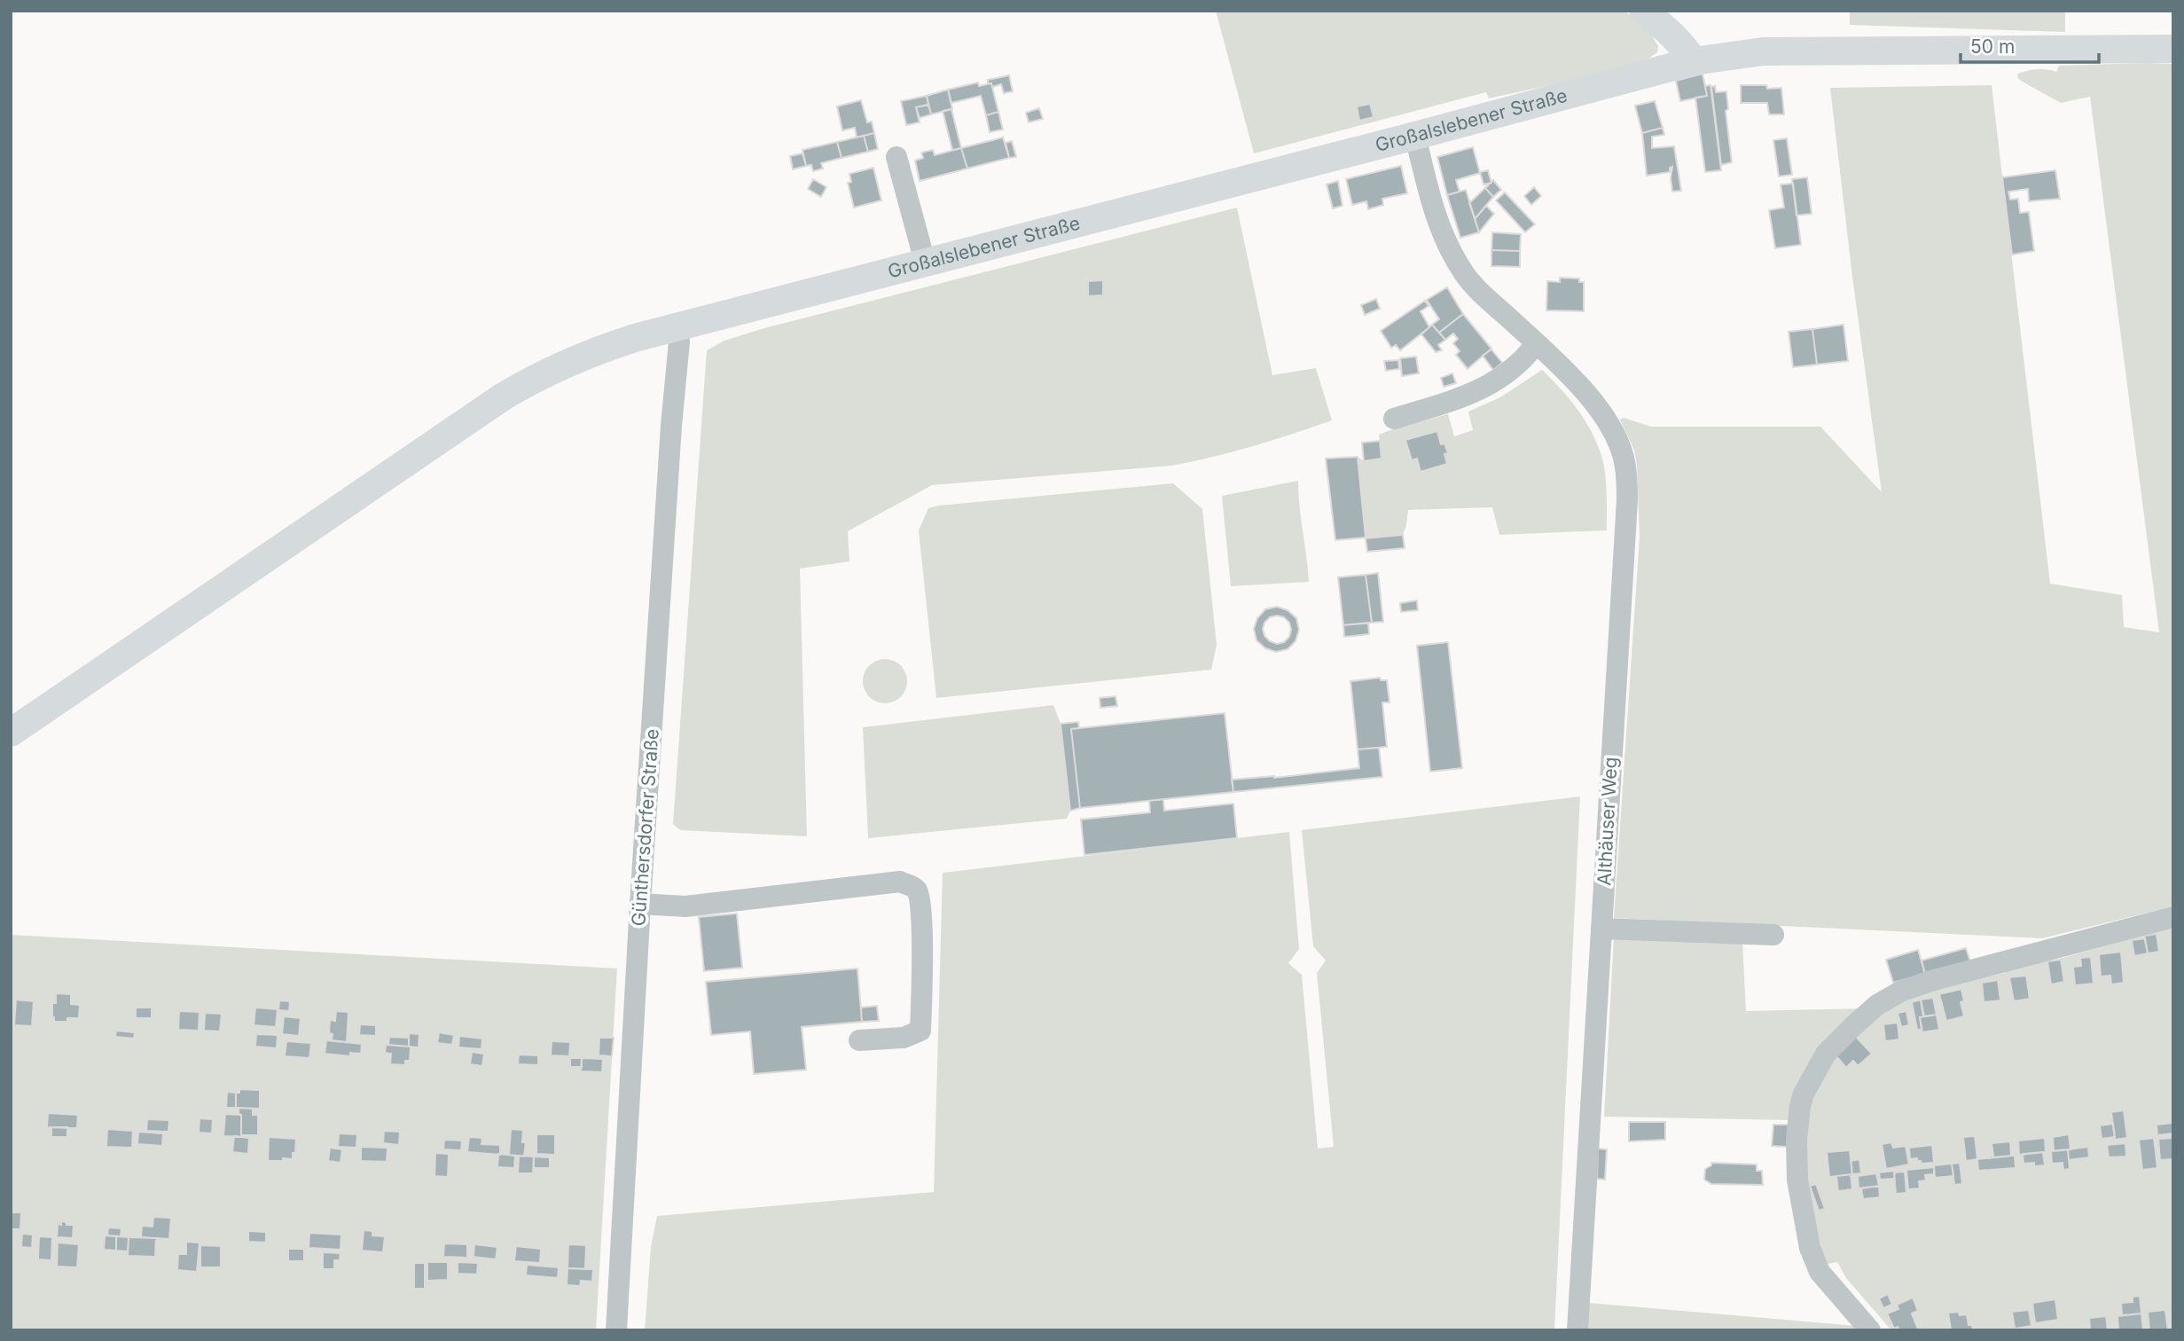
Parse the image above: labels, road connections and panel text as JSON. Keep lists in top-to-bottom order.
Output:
{
  "streets": {
    "main road": ["Großalslebener Straße"],
    "street": ["Althäuser Weg", "Günthersdorfer Straße"]
  },
  "crossings": [
    ["Großalslebener Straße", "Althäuser Weg"],
    ["Großalslebener Straße", "Günthersdorfer Straße"]
  ],
  "scale_bar": "50 m"
}
